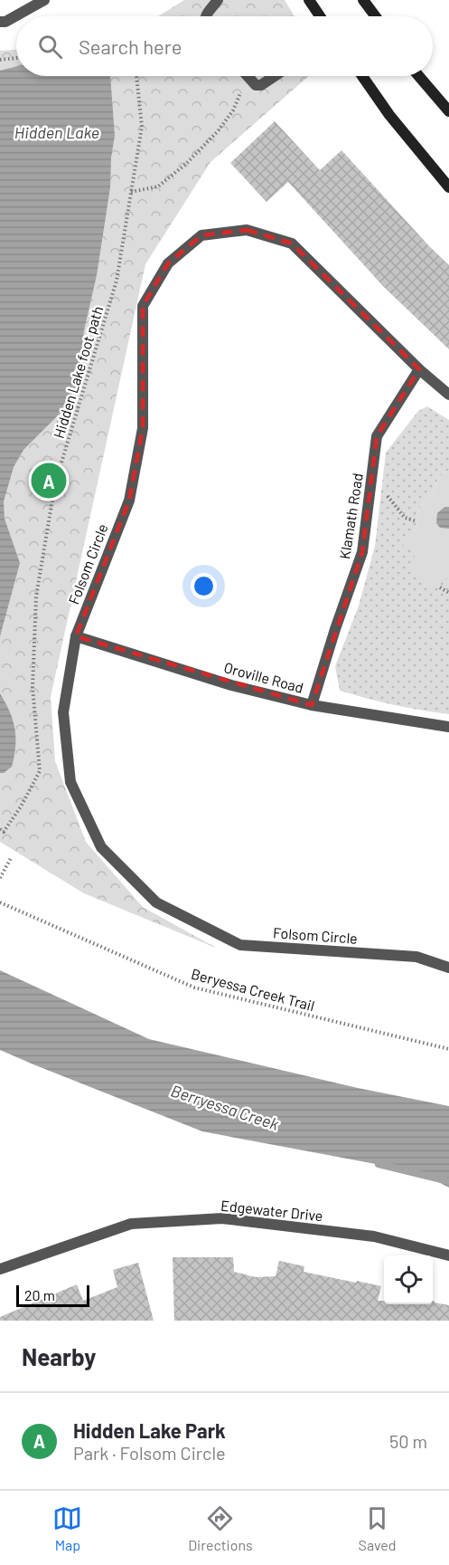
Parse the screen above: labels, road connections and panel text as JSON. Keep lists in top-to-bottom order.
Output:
{
  "streets": {
    "street": [
      "Klamath Road",
      "Folsom Circle",
      "Oroville Road",
      "Edgewater Drive"
    ],
    "path": ["Hidden Lake foot path", "Beryessa Creek Trail"]
  },
  "crossings": [
    ["Klamath Road", "Folsom Circle"],
    ["Klamath Road", "Oroville Road"],
    ["Folsom Circle", "Oroville Road"]
  ],
  "water": ["Hidden Lake", "Berryessa Creek"],
  "scale_bar": "20 m",
  "page": {
    "search": "Search here",
    "pins": "A",
    "scale": "20 m",
    "heading": "Nearby",
    "list": [
      {
        "mark": "A",
        "name": "Hidden Lake Park",
        "note": "Park · Folsom Circle",
        "value": "50 m"
      }
    ],
    "nav": ["Map", "Directions", "Saved"]
  }
}
